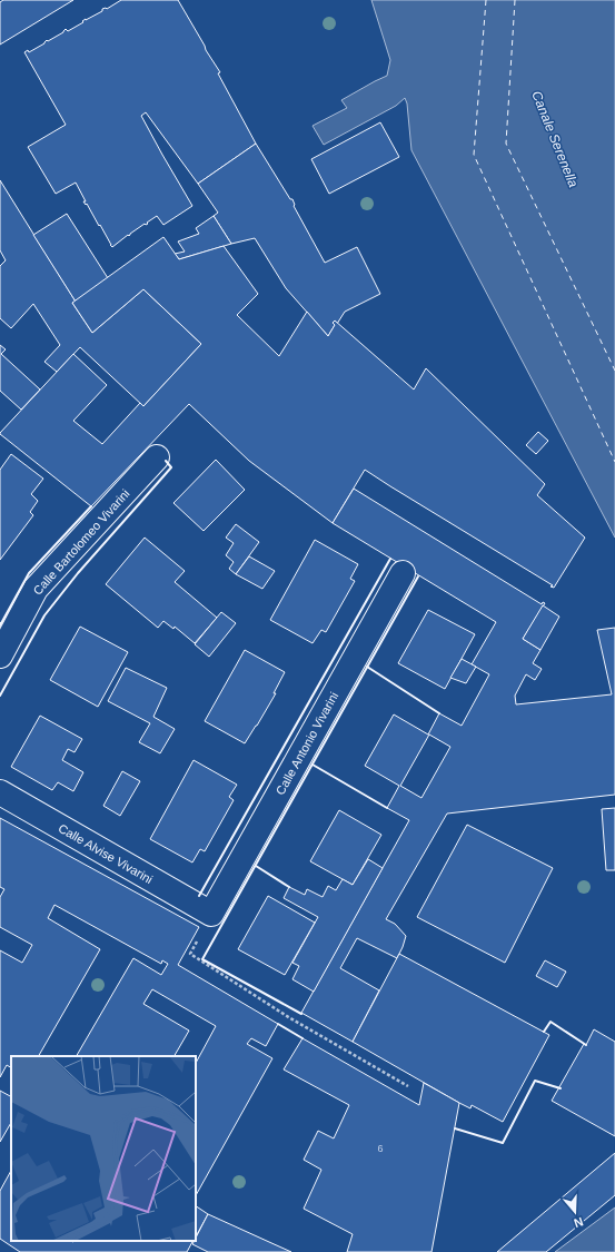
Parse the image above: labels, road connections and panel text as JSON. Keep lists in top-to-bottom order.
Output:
{
  "streets": {
    "street": ["Calle Bartolomeo Vivarini", "Calle Antonio Vivarini", "Calle Alvise Vivarini"]
  },
  "crossings": [
    ["Calle Antonio Vivarini", "Calle Alvise Vivarini"]
  ],
  "water": ["Canale Serenella"],
  "house_numbers": ["6"],
  "north": "bottom"
}
